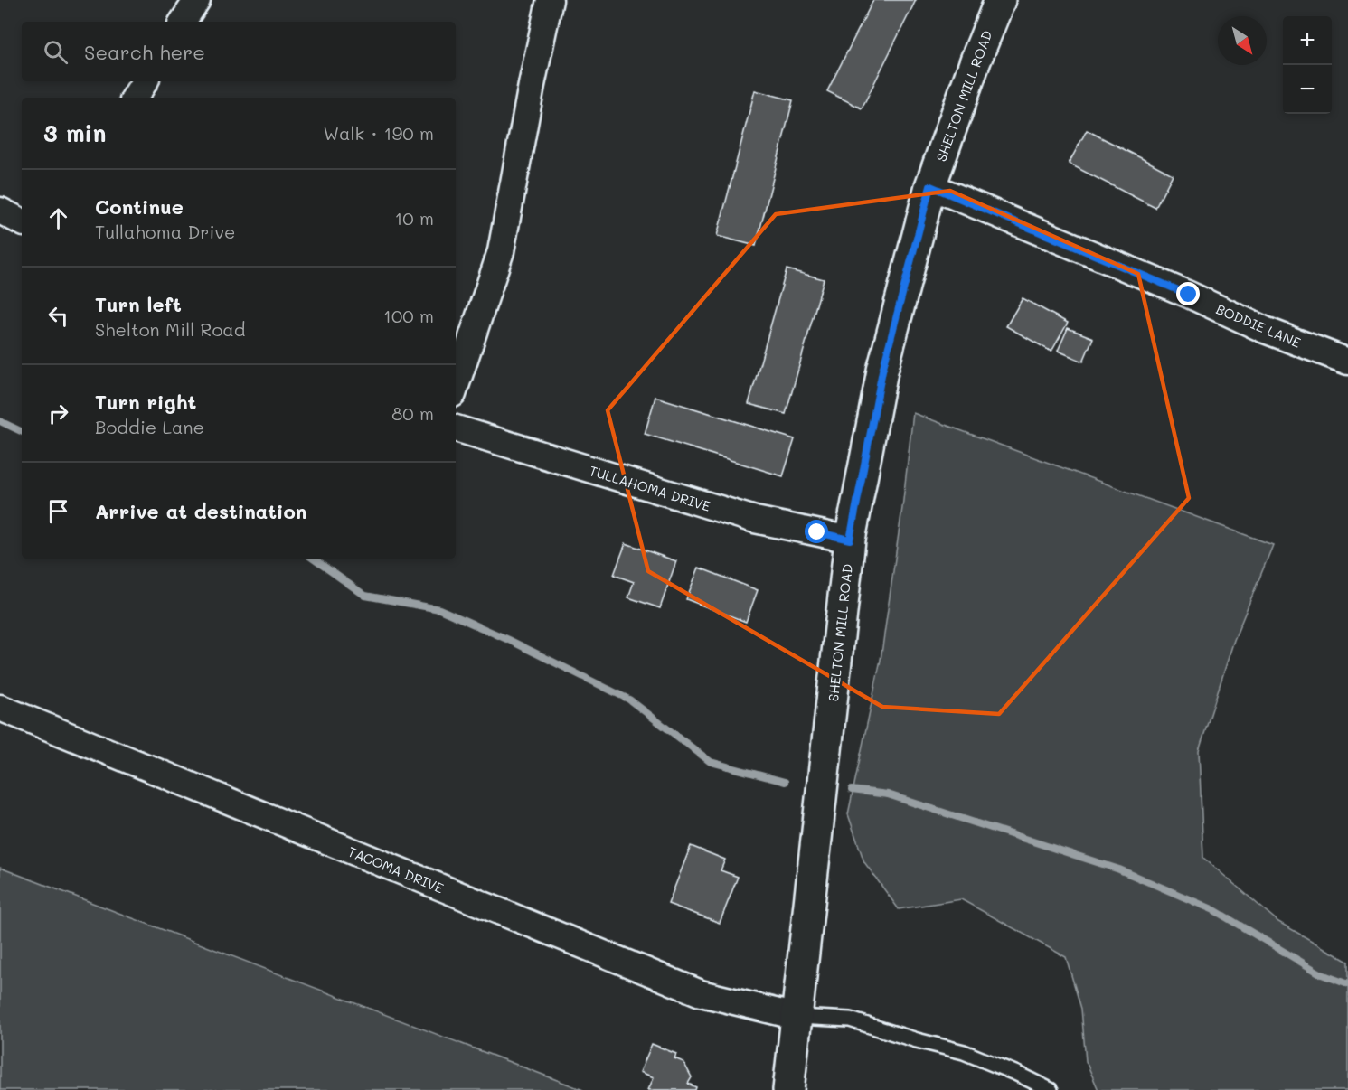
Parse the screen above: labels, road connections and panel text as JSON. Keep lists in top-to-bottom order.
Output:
{
  "streets": {
    "street": [
      "SHELTON MILL ROAD",
      "BODDIE LANE",
      "TULLAHOMA DRIVE",
      "TACOMA DRIVE"
    ]
  },
  "crossings": [
    ["SHELTON MILL ROAD", "BODDIE LANE"],
    ["SHELTON MILL ROAD", "TULLAHOMA DRIVE"],
    ["SHELTON MILL ROAD", "TACOMA DRIVE"]
  ],
  "north": "bottom right",
  "page": {
    "map_buttons": ["+", "−"],
    "search": "Search here",
    "heading": ["3 min", "Walk · 190 m"],
    "list": [
      ["Continue", "Tullahoma Drive", "10 m"],
      ["Turn left", "Shelton Mill Road", "100 m"],
      ["Turn right", "Boddie Lane", "80 m"],
      "Arrive at destination"
    ]
  }
}
